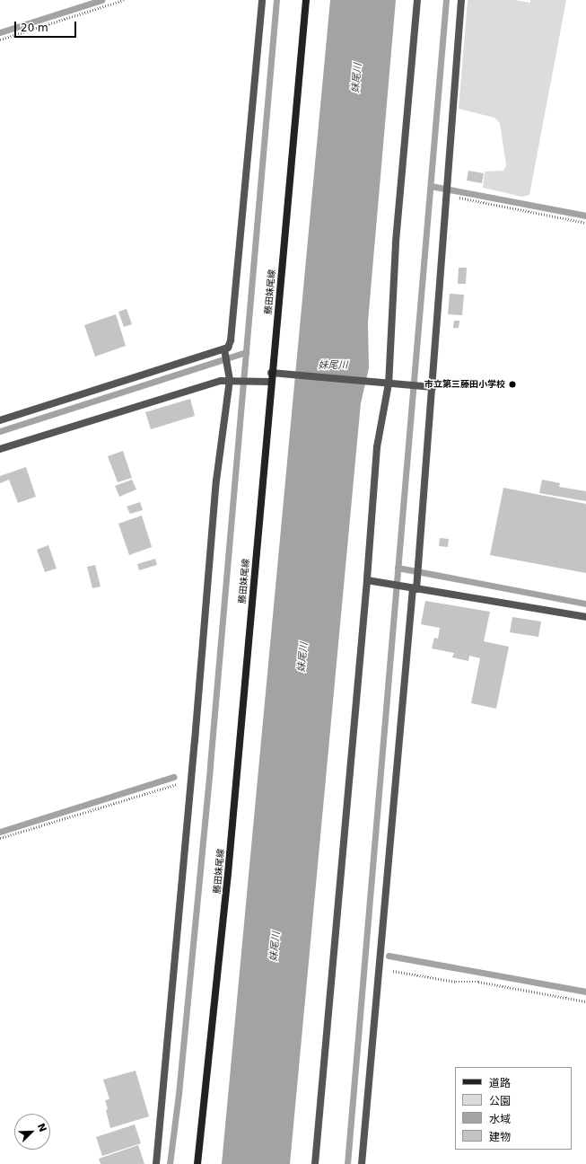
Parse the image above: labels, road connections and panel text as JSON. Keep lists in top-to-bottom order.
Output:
{
  "streets": {
    "main road": ["藤田妹尾線"]
  },
  "water": ["妹尾川"],
  "places": ["市立第三藤田小学校"],
  "legend": [
    "道路",
    "公園",
    "水域",
    "建物"
  ],
  "scale_bar": "20 m",
  "north": "top right"
}
